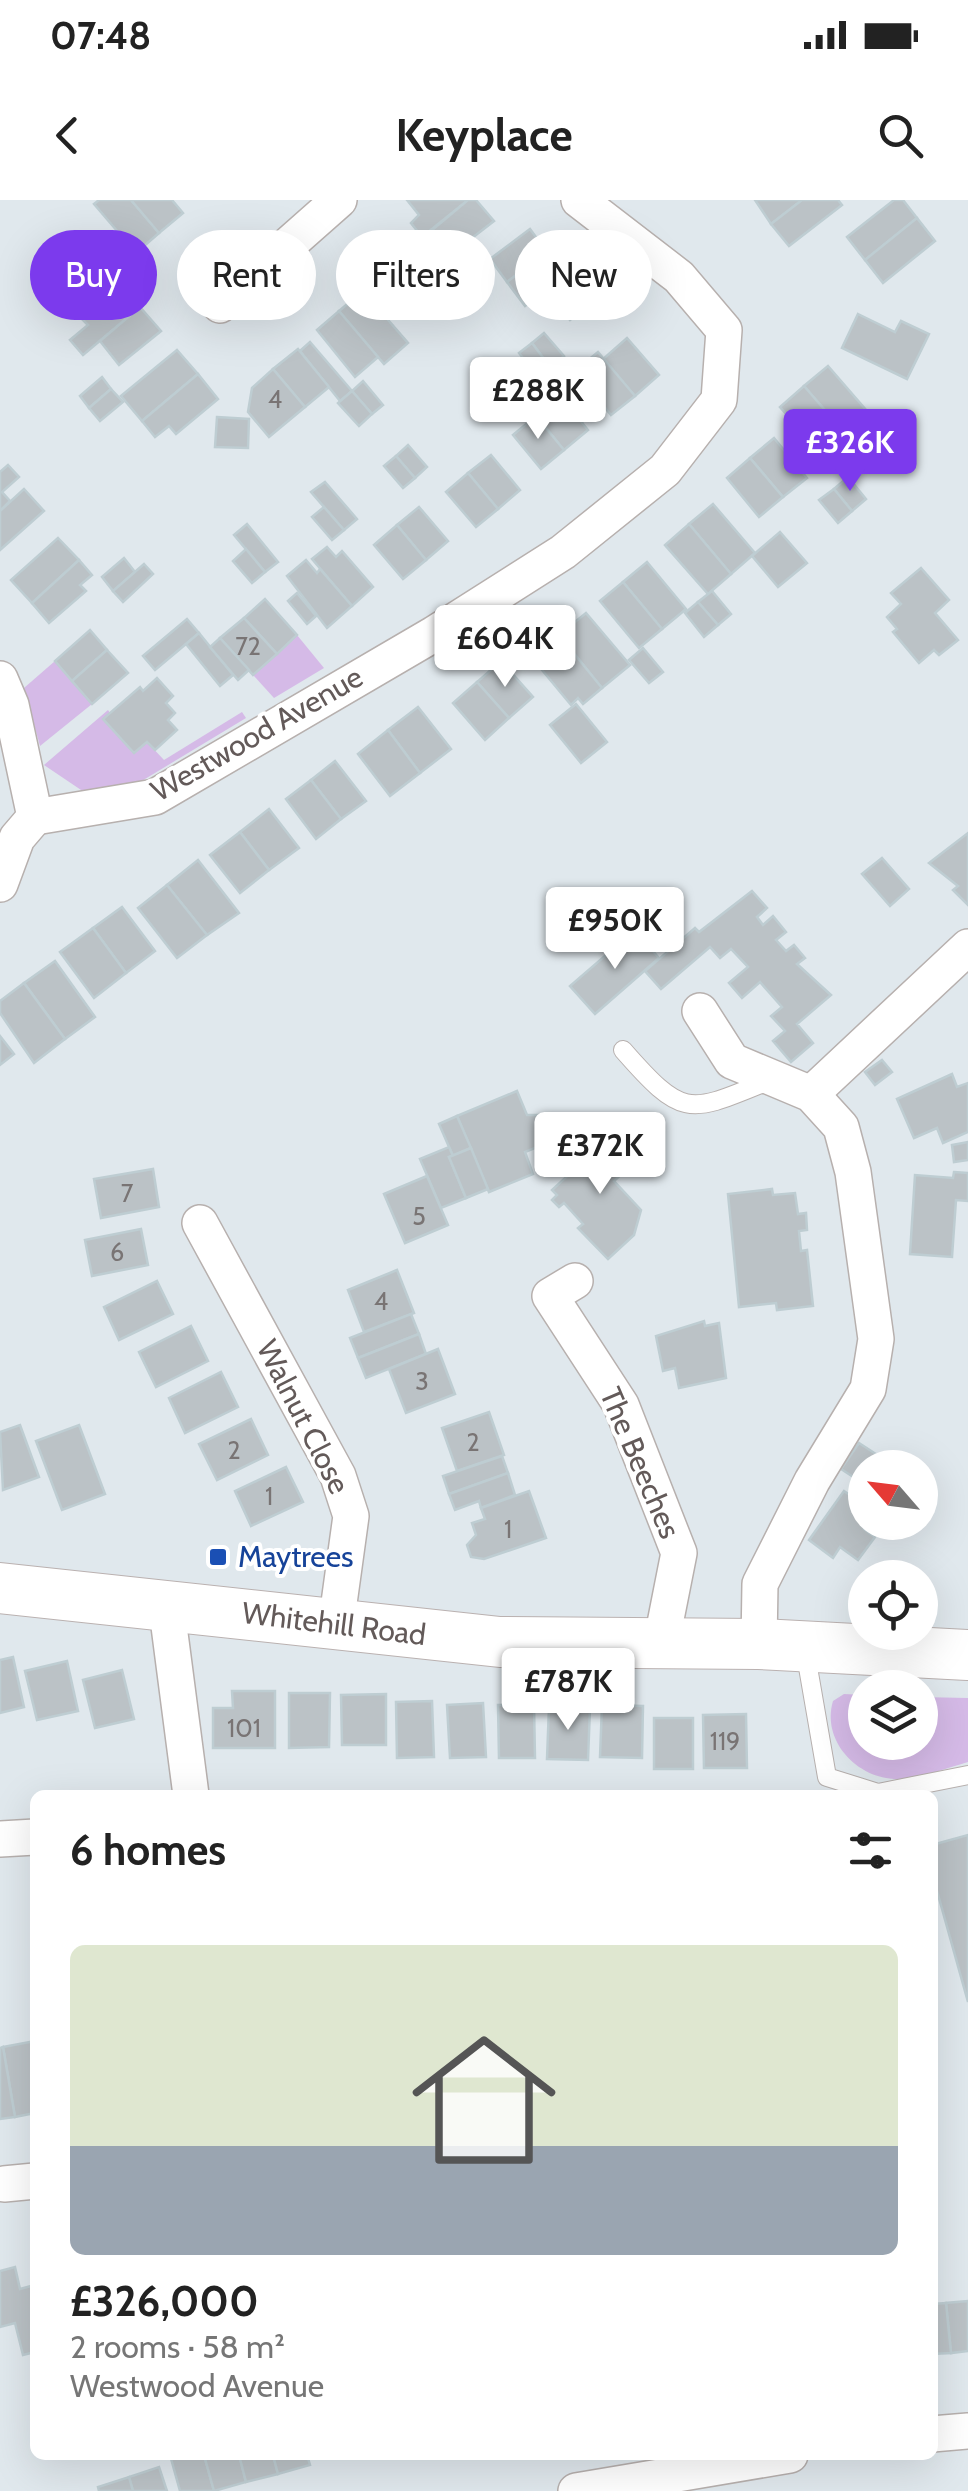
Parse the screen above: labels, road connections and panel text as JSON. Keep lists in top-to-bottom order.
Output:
{
  "streets": {
    "street": [
      "Westwood Avenue",
      "Walnut Close",
      "The Beeches",
      "Whitehill Road"
    ]
  },
  "crossings": [
    ["Walnut Close", "Whitehill Road"],
    ["The Beeches", "Whitehill Road"]
  ],
  "places": {
    "transit": ["Maytrees"]
  },
  "house_numbers": [
    "4",
    "72",
    "7",
    "5",
    "6",
    "4",
    "3",
    "2",
    "2",
    "1",
    "1",
    "101",
    "119"
  ],
  "north": "top left",
  "page": {
    "status": "07:48",
    "header": "Keyplace",
    "chip": [
      "Buy",
      "Rent",
      "Filters",
      "New"
    ],
    "price": [
      "£288K",
      "£326K",
      "£604K",
      "£950K",
      "£372K",
      "£787K"
    ],
    "heading": "6 homes",
    "list": [
      {
        "name": "£326,000",
        "note": "2 rooms · 58 m² · Westwood Avenue"
      }
    ]
  }
}
